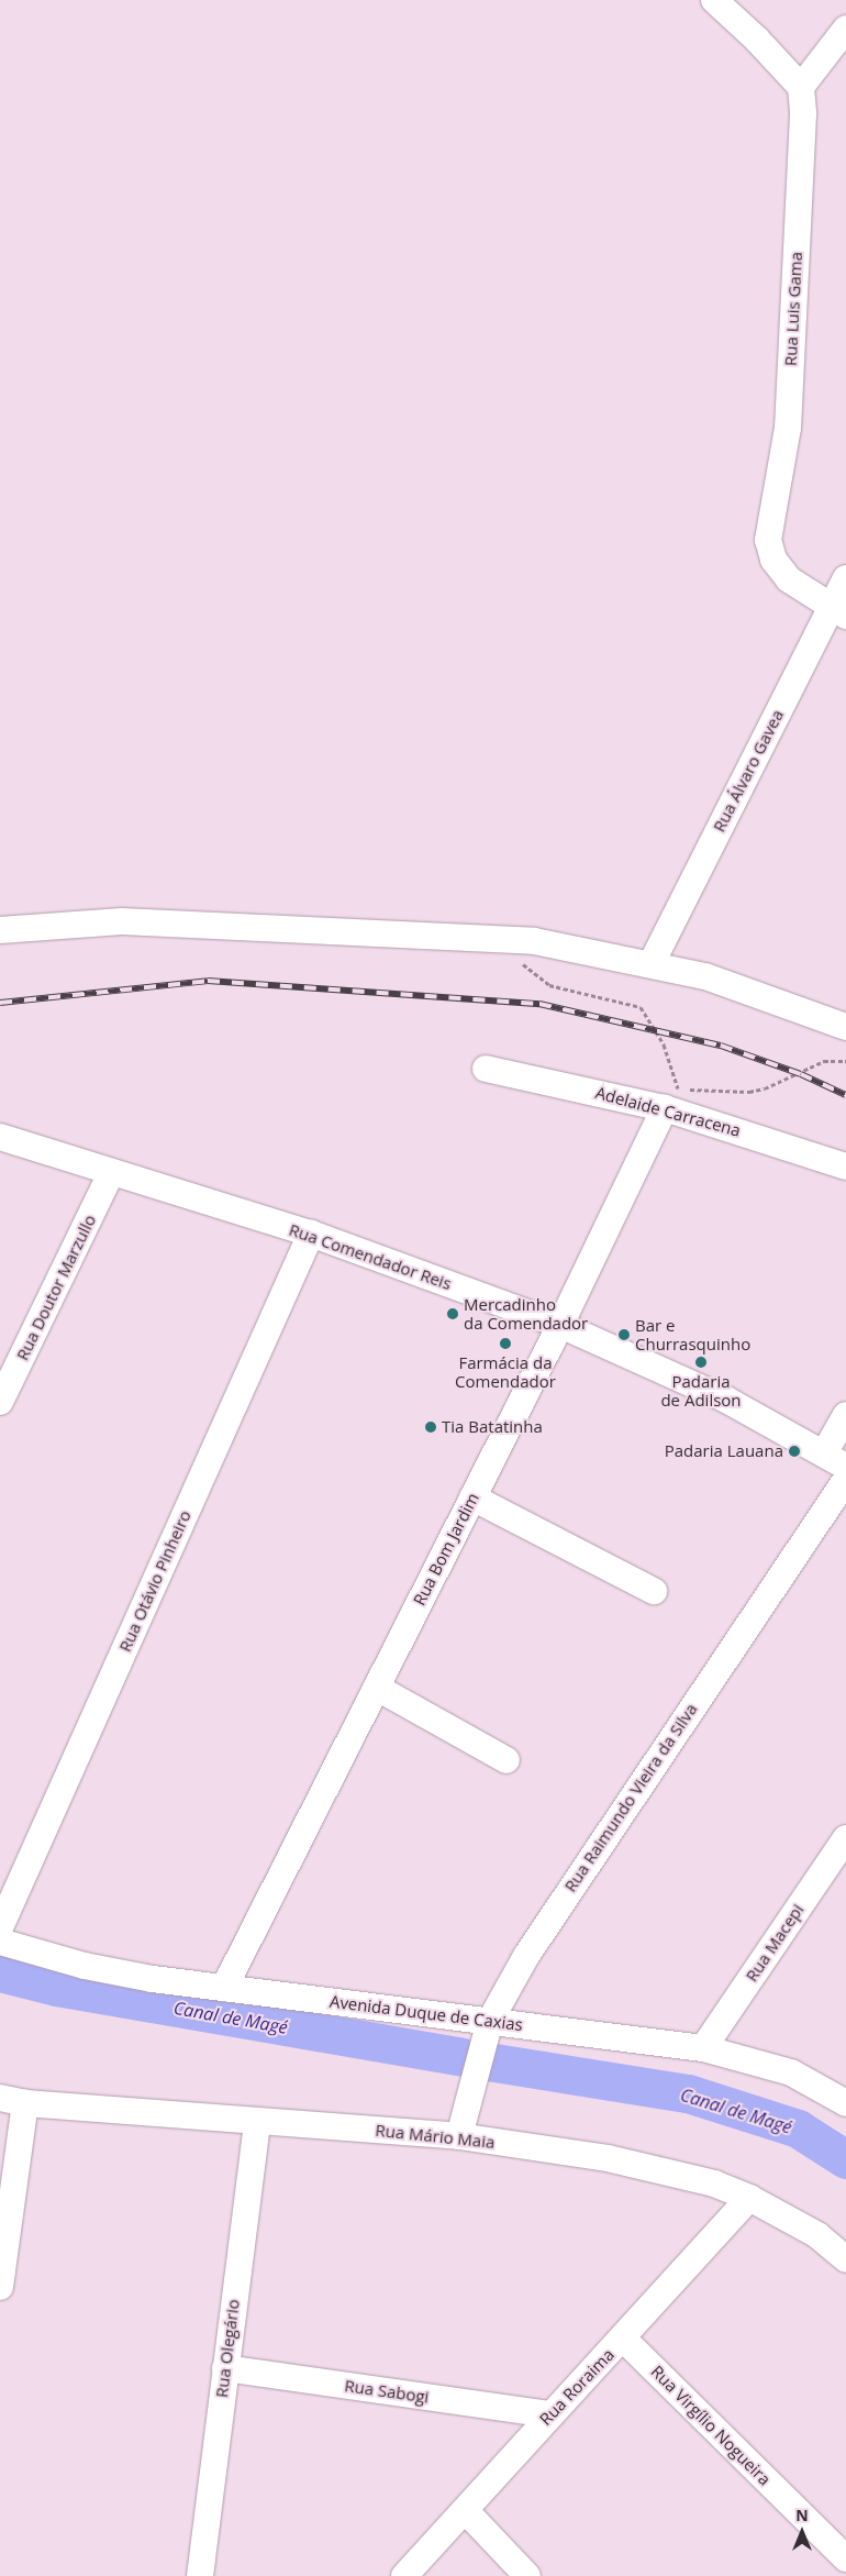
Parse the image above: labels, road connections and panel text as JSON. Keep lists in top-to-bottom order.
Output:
{
  "streets": {
    "street": [
      "Rua Luis Gama",
      "Rua Álvaro Gavea",
      "Adelaide Carracena",
      "Rua Comendador Reis",
      "Rua Doutor Marzullo",
      "Rua Bom Jardim",
      "Rua Otávio Pinheiro",
      "Rua Raimundo Vieira da Silva",
      "Rua Macepi",
      "Avenida Duque de Caxias",
      "Rua Mário Maia",
      "Rua Olegário",
      "Rua Roraima",
      "Rua Sabogi",
      "Rua Virgílio Nogueira"
    ]
  },
  "crossings": [
    ["Rua Luis Gama", "Rua Álvaro Gavea"],
    ["Adelaide Carracena", "Rua Bom Jardim"],
    ["Rua Comendador Reis", "Rua Doutor Marzullo"],
    ["Rua Comendador Reis", "Rua Bom Jardim"],
    ["Rua Comendador Reis", "Rua Otávio Pinheiro"],
    ["Rua Bom Jardim", "Avenida Duque de Caxias"],
    ["Rua Raimundo Vieira da Silva", "Avenida Duque de Caxias"],
    ["Rua Raimundo Vieira da Silva", "Rua Mário Maia"],
    ["Rua Macepi", "Avenida Duque de Caxias"],
    ["Rua Mário Maia", "Rua Olegário"],
    ["Rua Mário Maia", "Rua Roraima"],
    ["Rua Olegário", "Rua Sabogi"],
    ["Rua Roraima", "Rua Sabogi"],
    ["Rua Roraima", "Rua Virgílio Nogueira"]
  ],
  "water": ["Canal de Magé"],
  "places": [
    "Mercadinho da Comendador",
    "Bar e Churrasquinho",
    "Farmácia da Comendador",
    "Padaria de Adilson",
    "Tia Batatinha",
    "Padaria Lauana"
  ],
  "north": "top"
}
